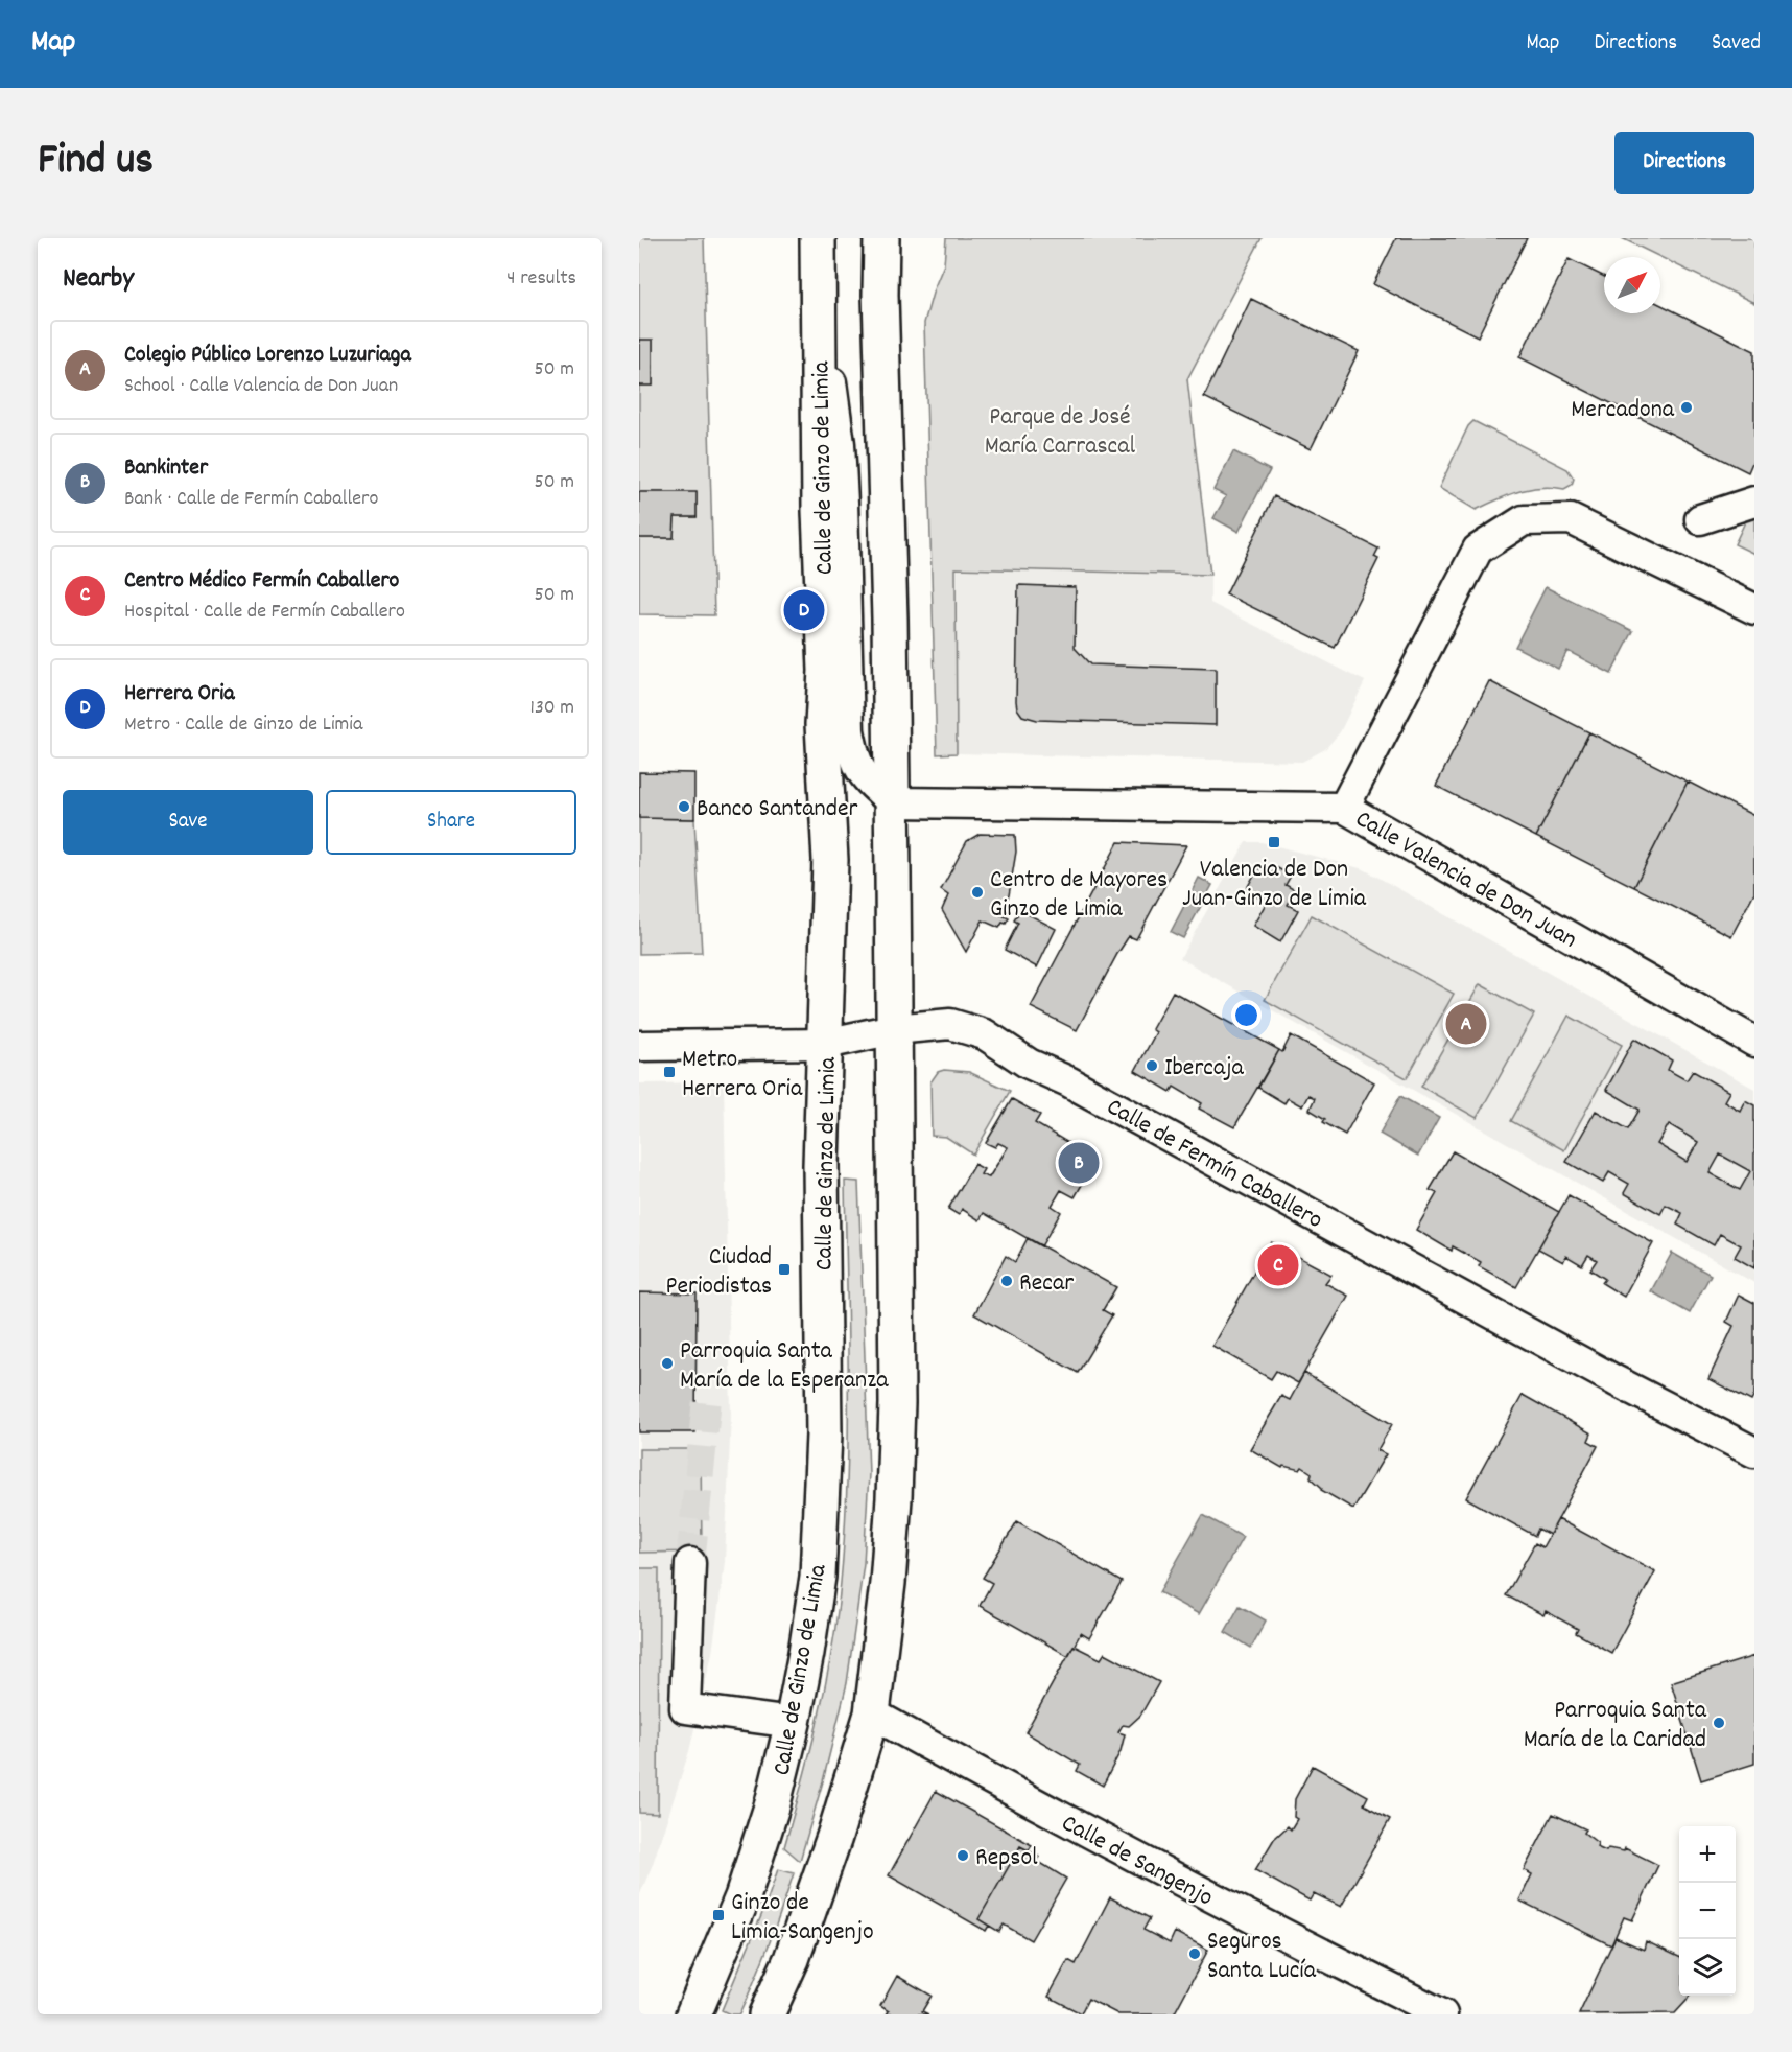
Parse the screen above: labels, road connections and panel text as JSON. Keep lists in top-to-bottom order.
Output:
{
  "streets": {
    "main road": ["Calle de Ginzo de Limia"],
    "street": ["Calle Valencia de Don Juan", "Calle de Fermín Caballero", "Calle de Sangenjo"]
  },
  "crossings": [
    ["Calle de Ginzo de Limia", "Calle Valencia de Don Juan"],
    ["Calle de Ginzo de Limia", "Calle de Fermín Caballero"]
  ],
  "parks": ["Parque de José María Carrascal"],
  "places": {
    "other": [
      "Mercadona",
      "Banco Santander",
      "Centro de Mayores Ginzo de Limia",
      "Ibercaja",
      "Recar",
      "Parroquia Santa María de la Esperanza",
      "Parroquia Santa María de la Caridad",
      "Repsol",
      "Seguros Santa Lucía"
    ],
    "transit": [
      "Valencia de Don Juan-Ginzo de Limia",
      "Metro Herrera Oria",
      "Ciudad Periodistas",
      "Ginzo de Limia-Sangenjo"
    ]
  },
  "north": "top right",
  "page": {
    "header": "Map",
    "nav": ["Map", "Directions", "Saved"],
    "title": "Find us",
    "buttons": [
      "Directions",
      ["Save", "Share"]
    ],
    "heading": ["Nearby", "4 results"],
    "list": [
      {
        "mark": "A",
        "name": "Colegio Público Lorenzo Luzuriaga",
        "note": "School · Calle Valencia de Don Juan",
        "value": "50 m"
      },
      {
        "mark": "B",
        "name": "Bankinter",
        "note": "Bank · Calle de Fermín Caballero",
        "value": "50 m"
      },
      {
        "mark": "C",
        "name": "Centro Médico Fermín Caballero",
        "note": "Hospital · Calle de Fermín Caballero",
        "value": "50 m"
      },
      {
        "mark": "D",
        "name": "Herrera Oria",
        "note": "Metro · Calle de Ginzo de Limia",
        "value": "130 m"
      }
    ],
    "pins": [
      "D",
      "A",
      "B",
      "C"
    ],
    "map_buttons": ["+", "−"]
  }
}
